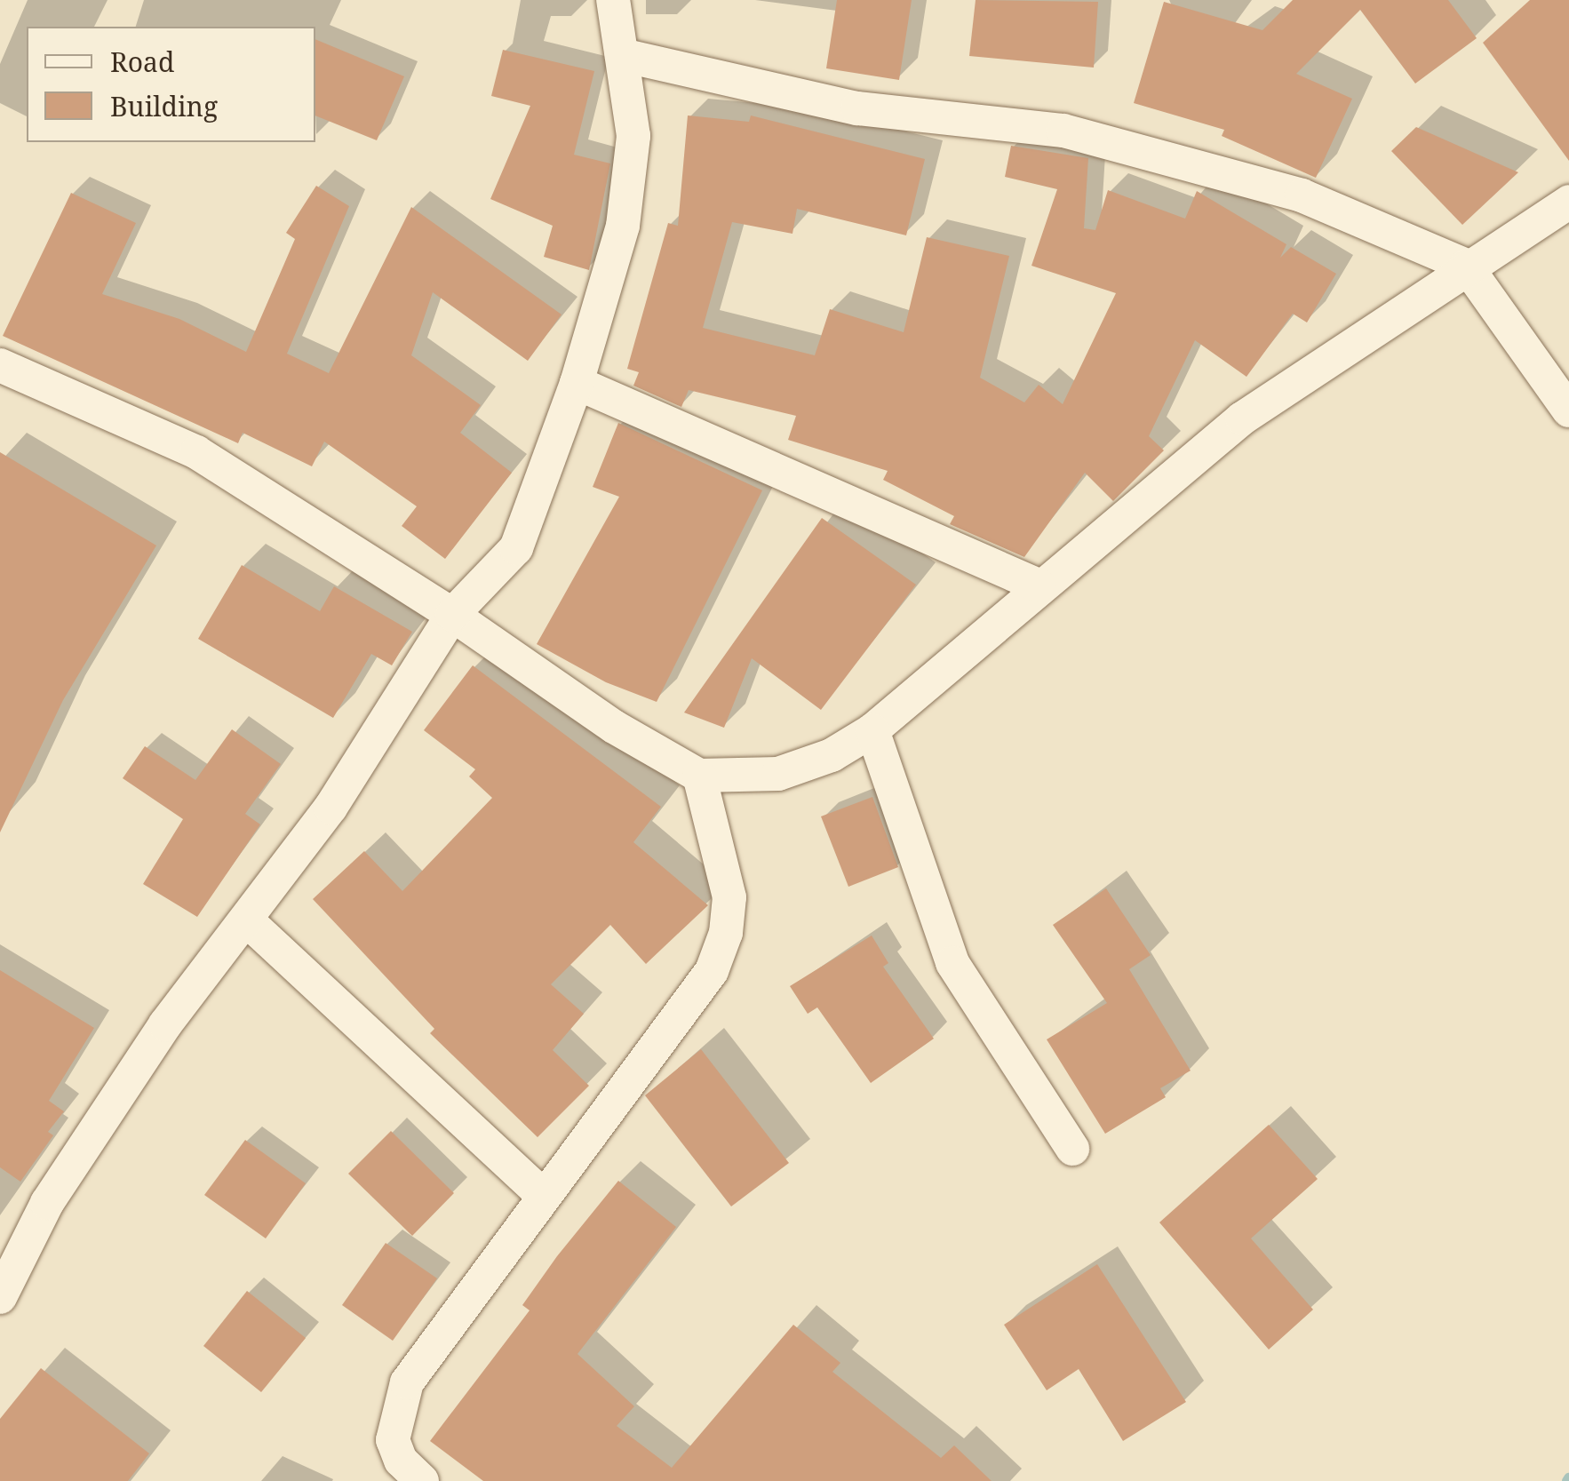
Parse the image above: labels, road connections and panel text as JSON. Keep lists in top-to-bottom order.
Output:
{
  "legend": ["Road", "Building"]
}
